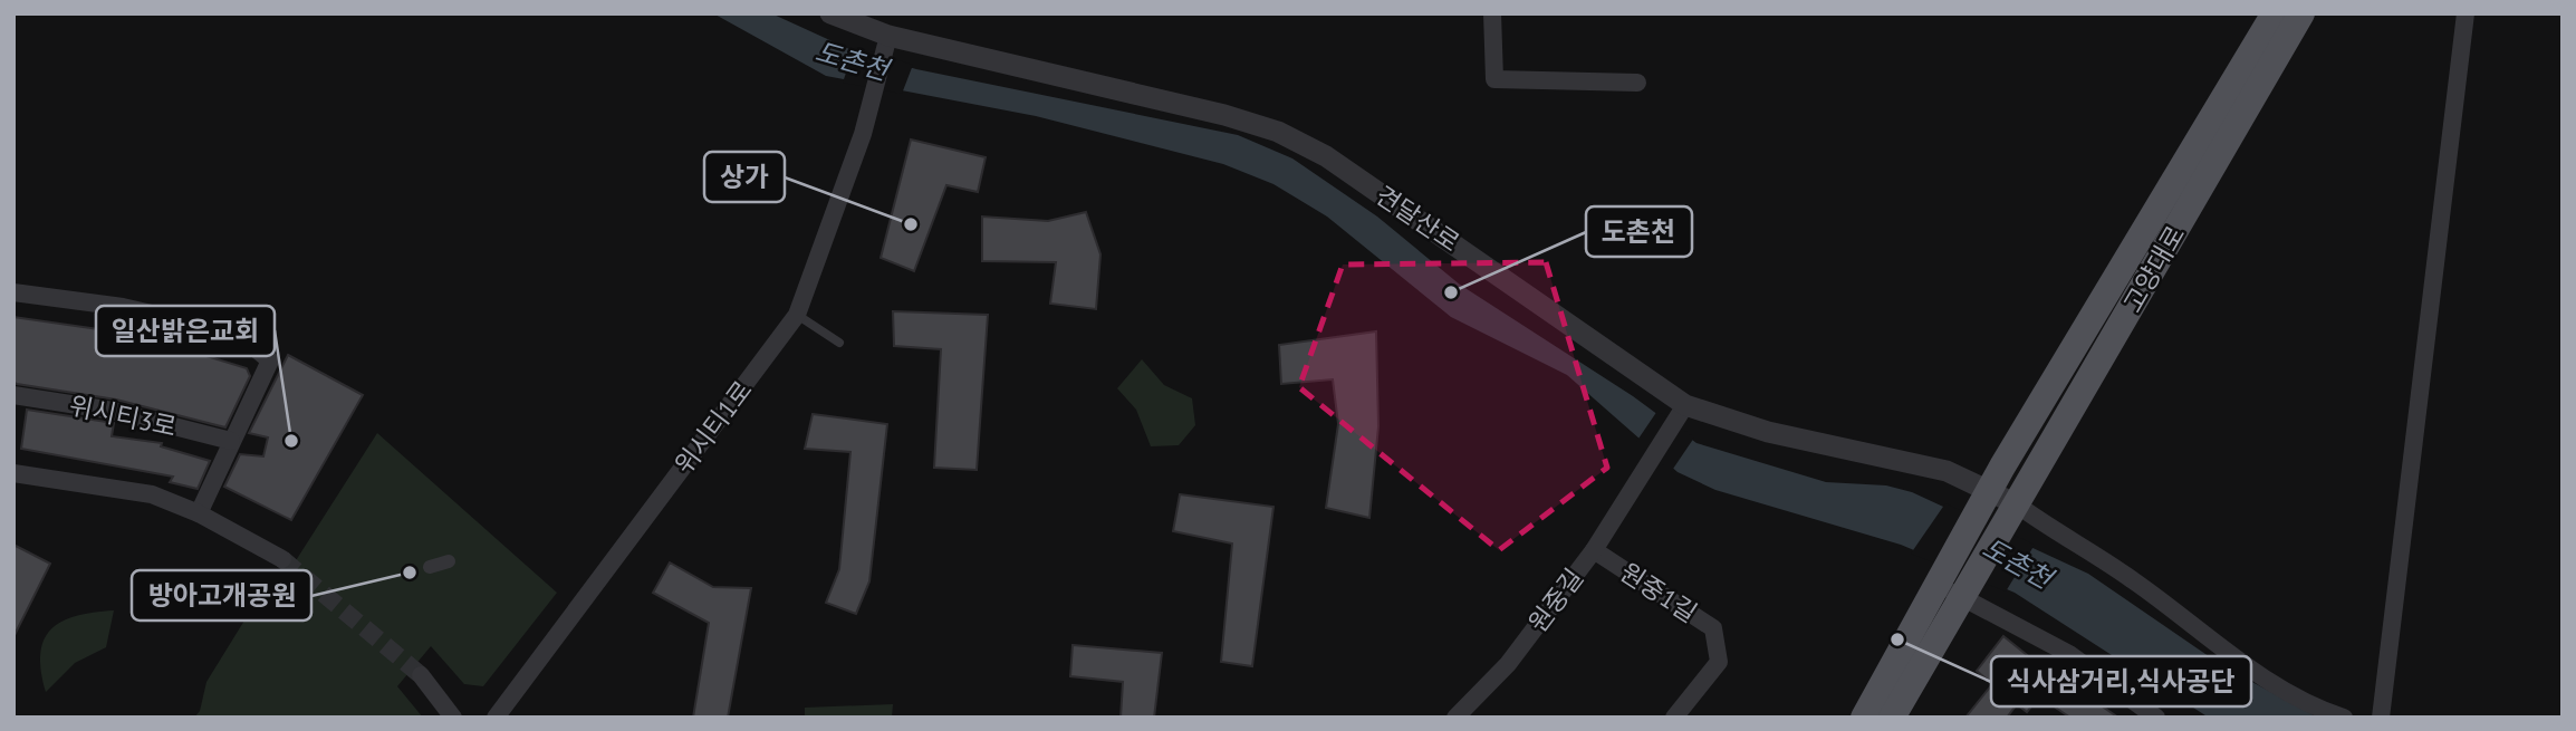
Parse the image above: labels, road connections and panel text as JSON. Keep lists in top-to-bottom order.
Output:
{
  "streets": {
    "main road": ["고양대로"],
    "street": [
      "견달산로",
      "위시티3로",
      "위시티1로",
      "원중1길",
      "원중길"
    ]
  },
  "crossings": [
    ["견달산로", "고양대로"],
    ["견달산로", "위시티1로"],
    ["견달산로", "원중길"],
    ["원중1길", "원중길"]
  ],
  "water": ["도촌천"],
  "places": [
    "상가",
    "도촌천",
    "일산밝은교회",
    "방아고개공원",
    "식사삼거리,식사공단"
  ]
}
